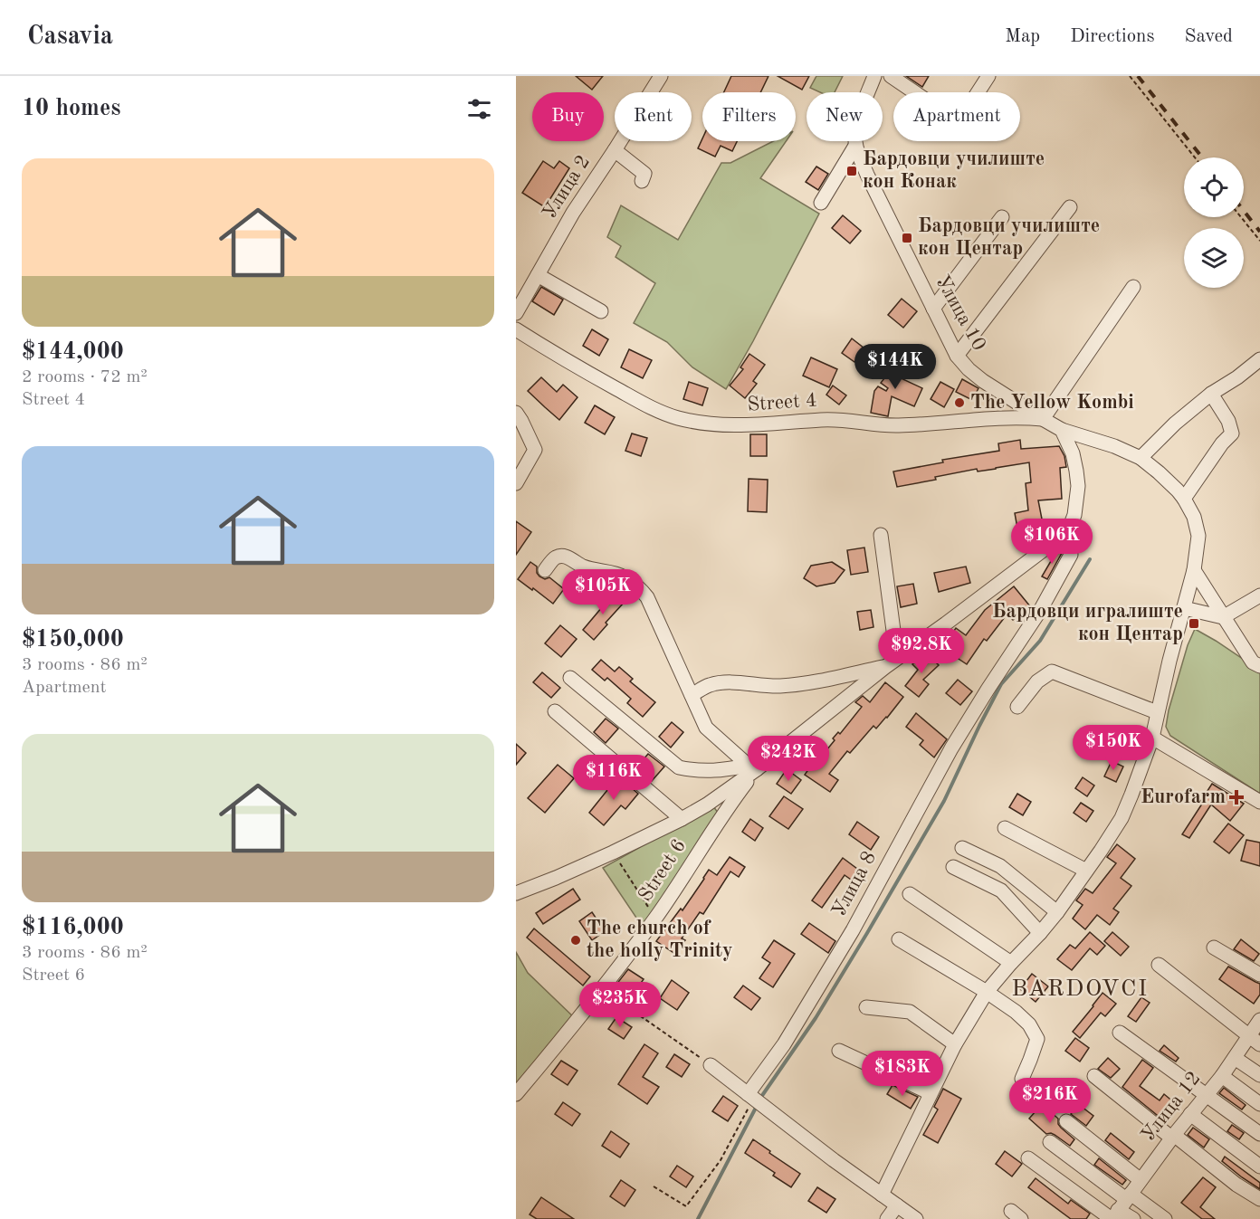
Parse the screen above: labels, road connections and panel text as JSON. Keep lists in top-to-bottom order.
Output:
{
  "streets": {
    "street": [
      "Улица 2",
      "Улица 10",
      "Street 4",
      "Street 6",
      "Улица 8",
      "Улица 12"
    ]
  },
  "crossings": [
    ["Улица 10", "Street 4"],
    ["Street 6", "Улица 8"]
  ],
  "districts": ["BARDOVCI"],
  "places": {
    "transit": ["Бардовци училиште кон Конак", "Бардовци училиште кон Центар", "Бардовци игралиште кон Центар"],
    "other": ["The Yellow Kombi", "Тhe church of the holly Trinity"],
    "health": ["Eurofarm"]
  },
  "page": {
    "header": "Casavia",
    "nav": ["Map", "Directions", "Saved"],
    "heading": "10 homes",
    "chip": [
      "Buy",
      "Rent",
      "Filters",
      "New",
      "Apartment"
    ],
    "list": [
      {
        "name": "$144,000",
        "note": "2 rooms · 72 m² · Street 4"
      },
      {
        "name": "$150,000",
        "note": "3 rooms · 86 m² · Apartment"
      },
      {
        "name": "$116,000",
        "note": "3 rooms · 86 m² · Street 6"
      }
    ],
    "price": [
      "$144K",
      "$106K",
      "$105K",
      "$92.8K",
      "$150K",
      "$242K",
      "$116K",
      "$235K",
      "$183K",
      "$216K"
    ]
  }
}
